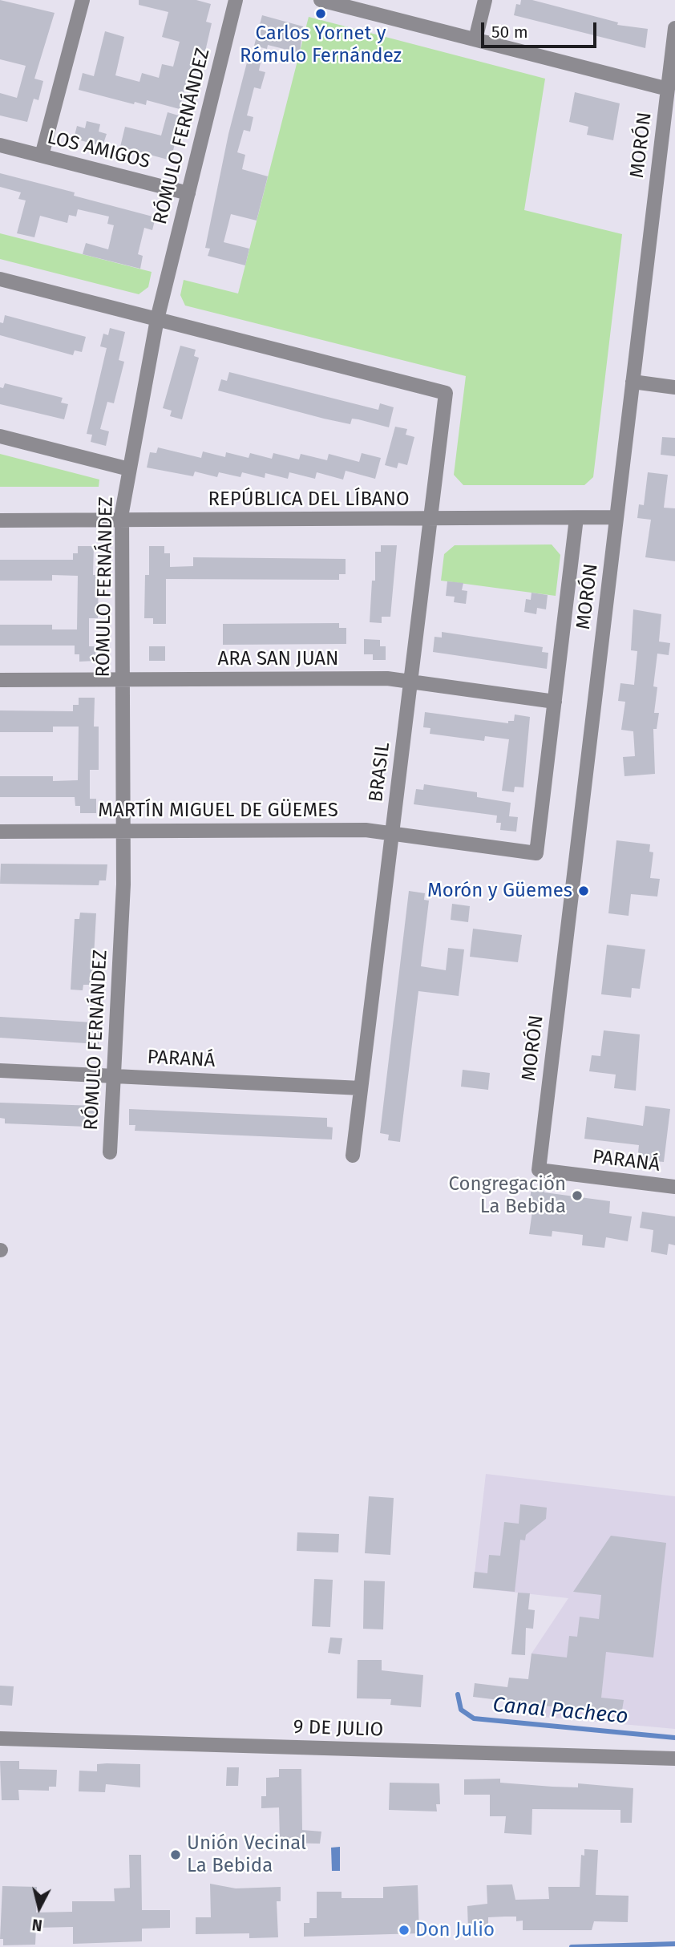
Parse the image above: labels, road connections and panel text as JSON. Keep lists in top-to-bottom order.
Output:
{
  "streets": {
    "street": [
      "RÓMULO FERNÁNDEZ",
      "MORÓN",
      "LOS AMIGOS",
      "REPÚBLICA DEL LÍBANO",
      "ARA SAN JUAN",
      "BRASIL",
      "MARTÍN MIGUEL DE GÜEMES",
      "PARANÁ",
      "9 DE JULIO"
    ]
  },
  "crossings": [
    ["RÓMULO FERNÁNDEZ", "LOS AMIGOS"],
    ["RÓMULO FERNÁNDEZ", "REPÚBLICA DEL LÍBANO"],
    ["RÓMULO FERNÁNDEZ", "ARA SAN JUAN"],
    ["RÓMULO FERNÁNDEZ", "BRASIL"],
    ["RÓMULO FERNÁNDEZ", "MARTÍN MIGUEL DE GÜEMES"],
    ["RÓMULO FERNÁNDEZ", "PARANÁ"],
    ["MORÓN", "REPÚBLICA DEL LÍBANO"],
    ["MORÓN", "ARA SAN JUAN"],
    ["MORÓN", "MARTÍN MIGUEL DE GÜEMES"],
    ["MORÓN", "PARANÁ"],
    ["REPÚBLICA DEL LÍBANO", "BRASIL"],
    ["ARA SAN JUAN", "BRASIL"],
    ["BRASIL", "MARTÍN MIGUEL DE GÜEMES"],
    ["BRASIL", "PARANÁ"]
  ],
  "water": ["Canal Pacheco"],
  "places": [
    "Carlos Yornet y Rómulo Fernández",
    "Morón y Güemes",
    "Congregación La Bebida",
    "Unión Vecinal La Bebida",
    "Don Julio"
  ],
  "scale_bar": "50 m",
  "north": "bottom"
}
